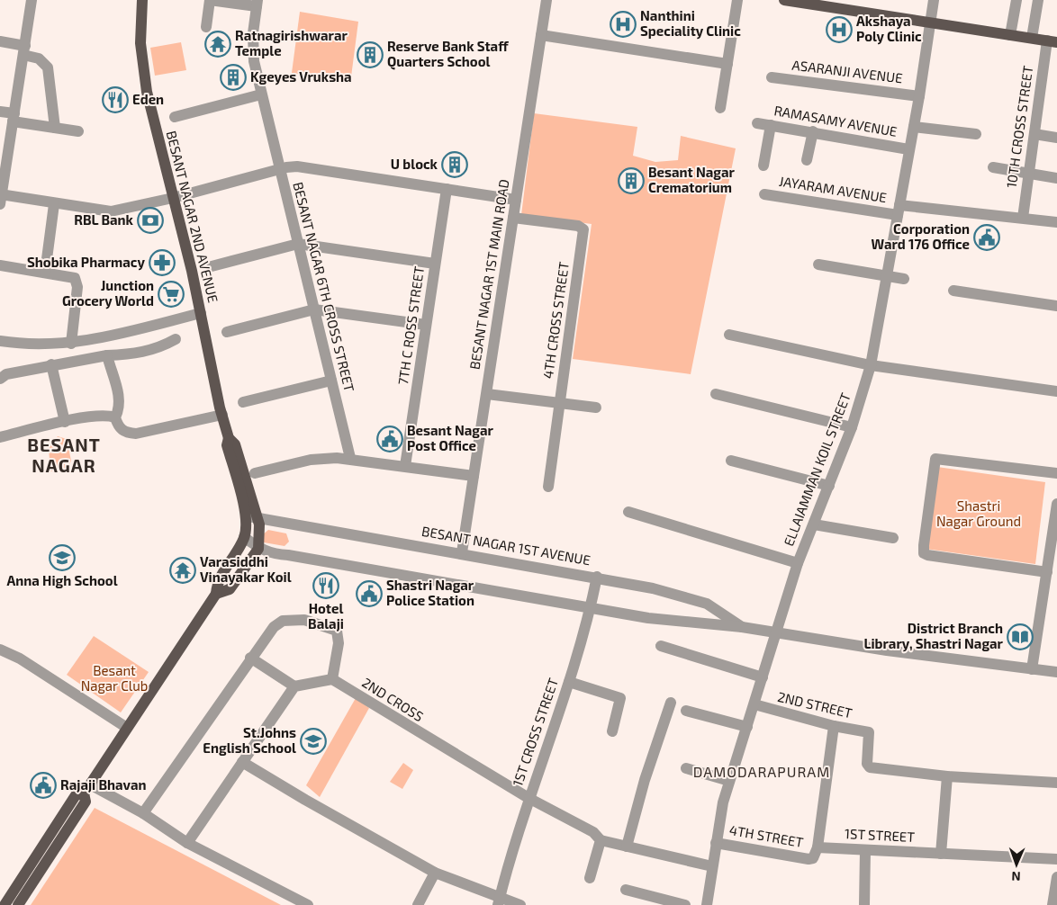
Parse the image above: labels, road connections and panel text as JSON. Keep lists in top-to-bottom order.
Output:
{
  "streets": {
    "main road": ["BESANT NAGAR 2ND AVENUE"],
    "street": [
      "ASARANJI AVENUE",
      "RAMASAMY AVENUE",
      "10TH CROSS STREET",
      "JAYARAM AVENUE",
      "BESANT NAGAR 1ST MAIN ROAD",
      "BESANT NAGAR 6TH CROSS STREET",
      "4TH CROSS STREET",
      "7TH C ROSS STREET",
      "ELLAIAMMAN KOIL STREET",
      "BESANT NAGAR 1ST AVENUE",
      "2ND CROSS",
      "2ND STREET",
      "1ST CROSS STREET",
      "1ST STREET",
      "4TH STREET"
    ]
  },
  "crossings": [
    ["ASARANJI AVENUE", "ELLAIAMMAN KOIL STREET"],
    ["RAMASAMY AVENUE", "ELLAIAMMAN KOIL STREET"],
    ["10TH CROSS STREET", "JAYARAM AVENUE"],
    ["JAYARAM AVENUE", "ELLAIAMMAN KOIL STREET"],
    ["BESANT NAGAR 1ST MAIN ROAD", "4TH CROSS STREET"],
    ["BESANT NAGAR 1ST MAIN ROAD", "BESANT NAGAR 1ST AVENUE"],
    ["ELLAIAMMAN KOIL STREET", "2ND STREET"],
    ["ELLAIAMMAN KOIL STREET", "4TH STREET"],
    ["BESANT NAGAR 1ST AVENUE", "1ST CROSS STREET"],
    ["2ND CROSS", "1ST CROSS STREET"],
    ["1ST STREET", "4TH STREET"]
  ],
  "districts": ["BESANT NAGAR", "DAMODARAPURAM"],
  "parks": ["Shastri Nagar Ground", "Besant Nagar Club"],
  "places": {
    "hospital": ["Nanthini Speciality Clinic", "Akshaya Poly Clinic"],
    "temple": ["Ratnagirishwarar Temple", "Varasiddhi Vinayakar Koil"],
    "building": [
      "Reserve Bank Staff Quarters School",
      "Kgeyes Vruksha",
      "U block",
      "Besant Nagar Crematorium"
    ],
    "restaurant": ["Eden", "Hotel Balaji"],
    "bank": ["RBL Bank"],
    "public building": [
      "Corporation Ward 176 Office",
      "Besant Nagar Post Office",
      "Shastri Nagar Police Station",
      "Rajaji Bhavan"
    ],
    "pharmacy": ["Shobika Pharmacy"],
    "supermarket": ["Junction Grocery World"],
    "school or university": ["Anna High School", "St.Johns English School"],
    "library": ["District Branch Library, Shastri Nagar"]
  },
  "north": "bottom"
}
